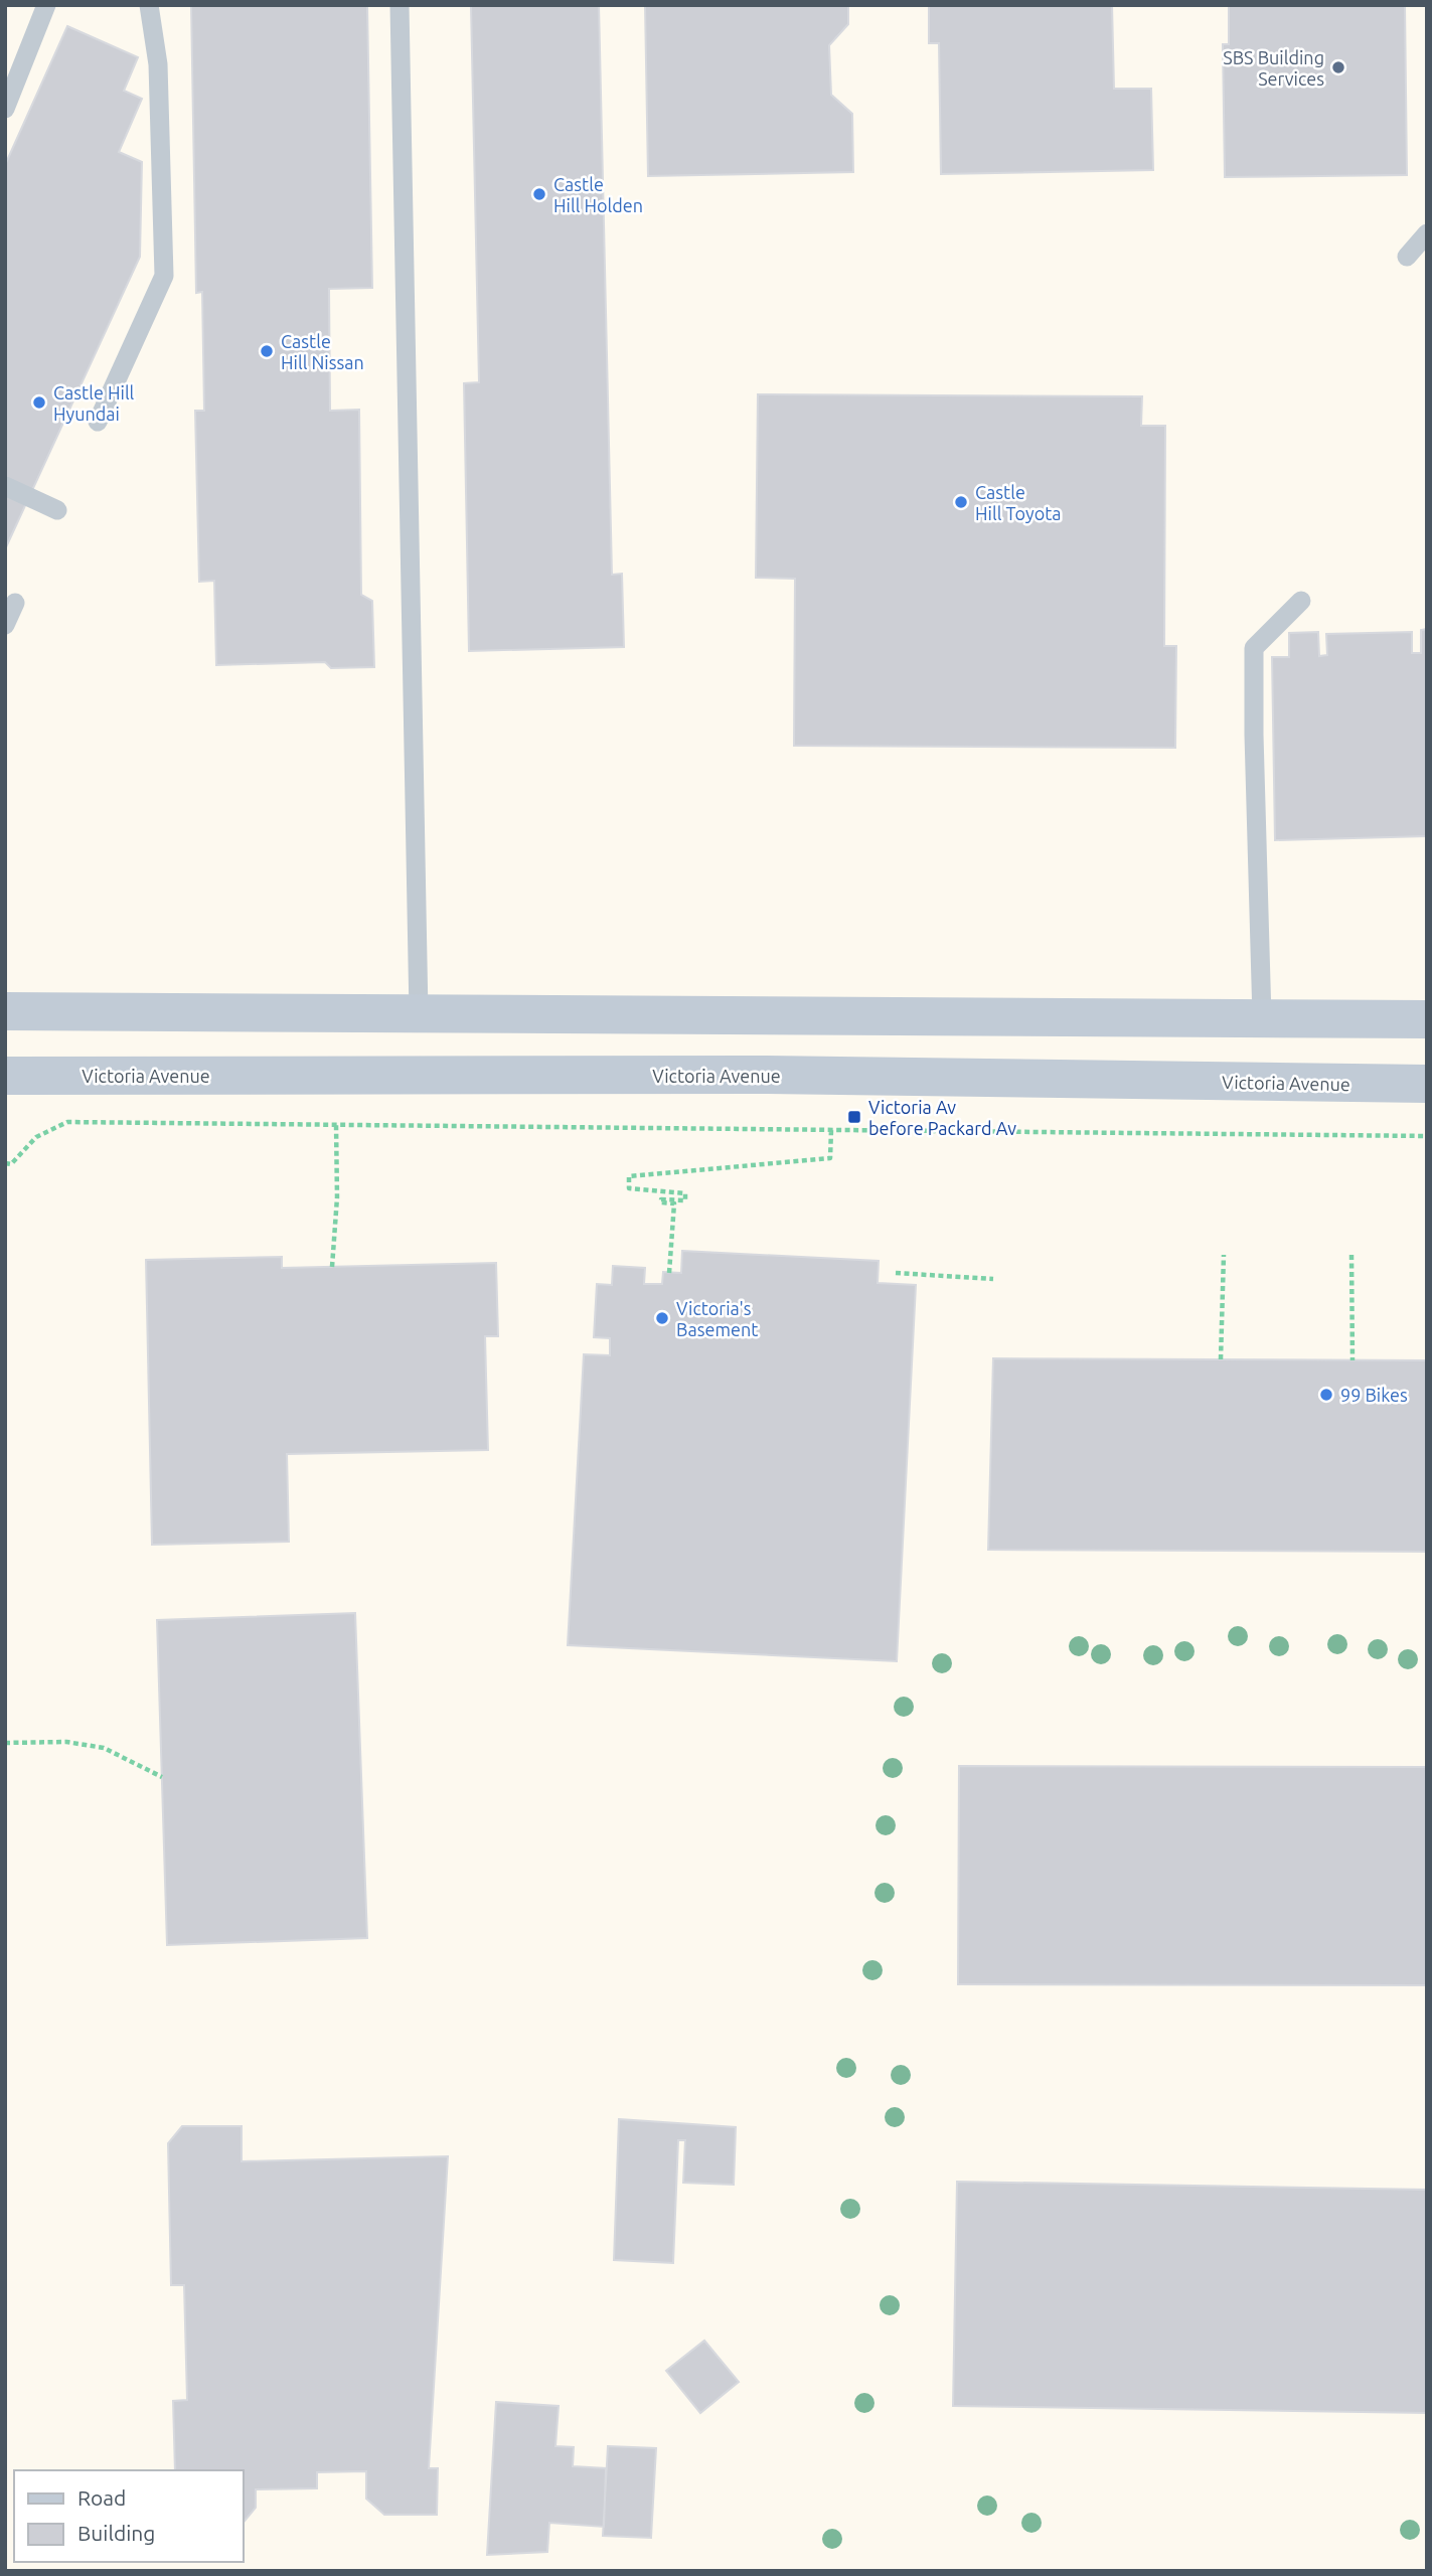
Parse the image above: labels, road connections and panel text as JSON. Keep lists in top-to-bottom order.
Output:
{
  "streets": {
    "main road": ["Victoria Avenue"]
  },
  "places": {
    "other": [
      "SBS Building Services",
      "Castle Hill Holden",
      "Castle Hill Nissan",
      "Castle Hill Hyundai",
      "Castle Hill Toyota",
      "Victoria's Basement",
      "99 Bikes"
    ],
    "transit": ["Victoria Av before Packard Av"]
  },
  "legend": ["Road", "Building"]
}
